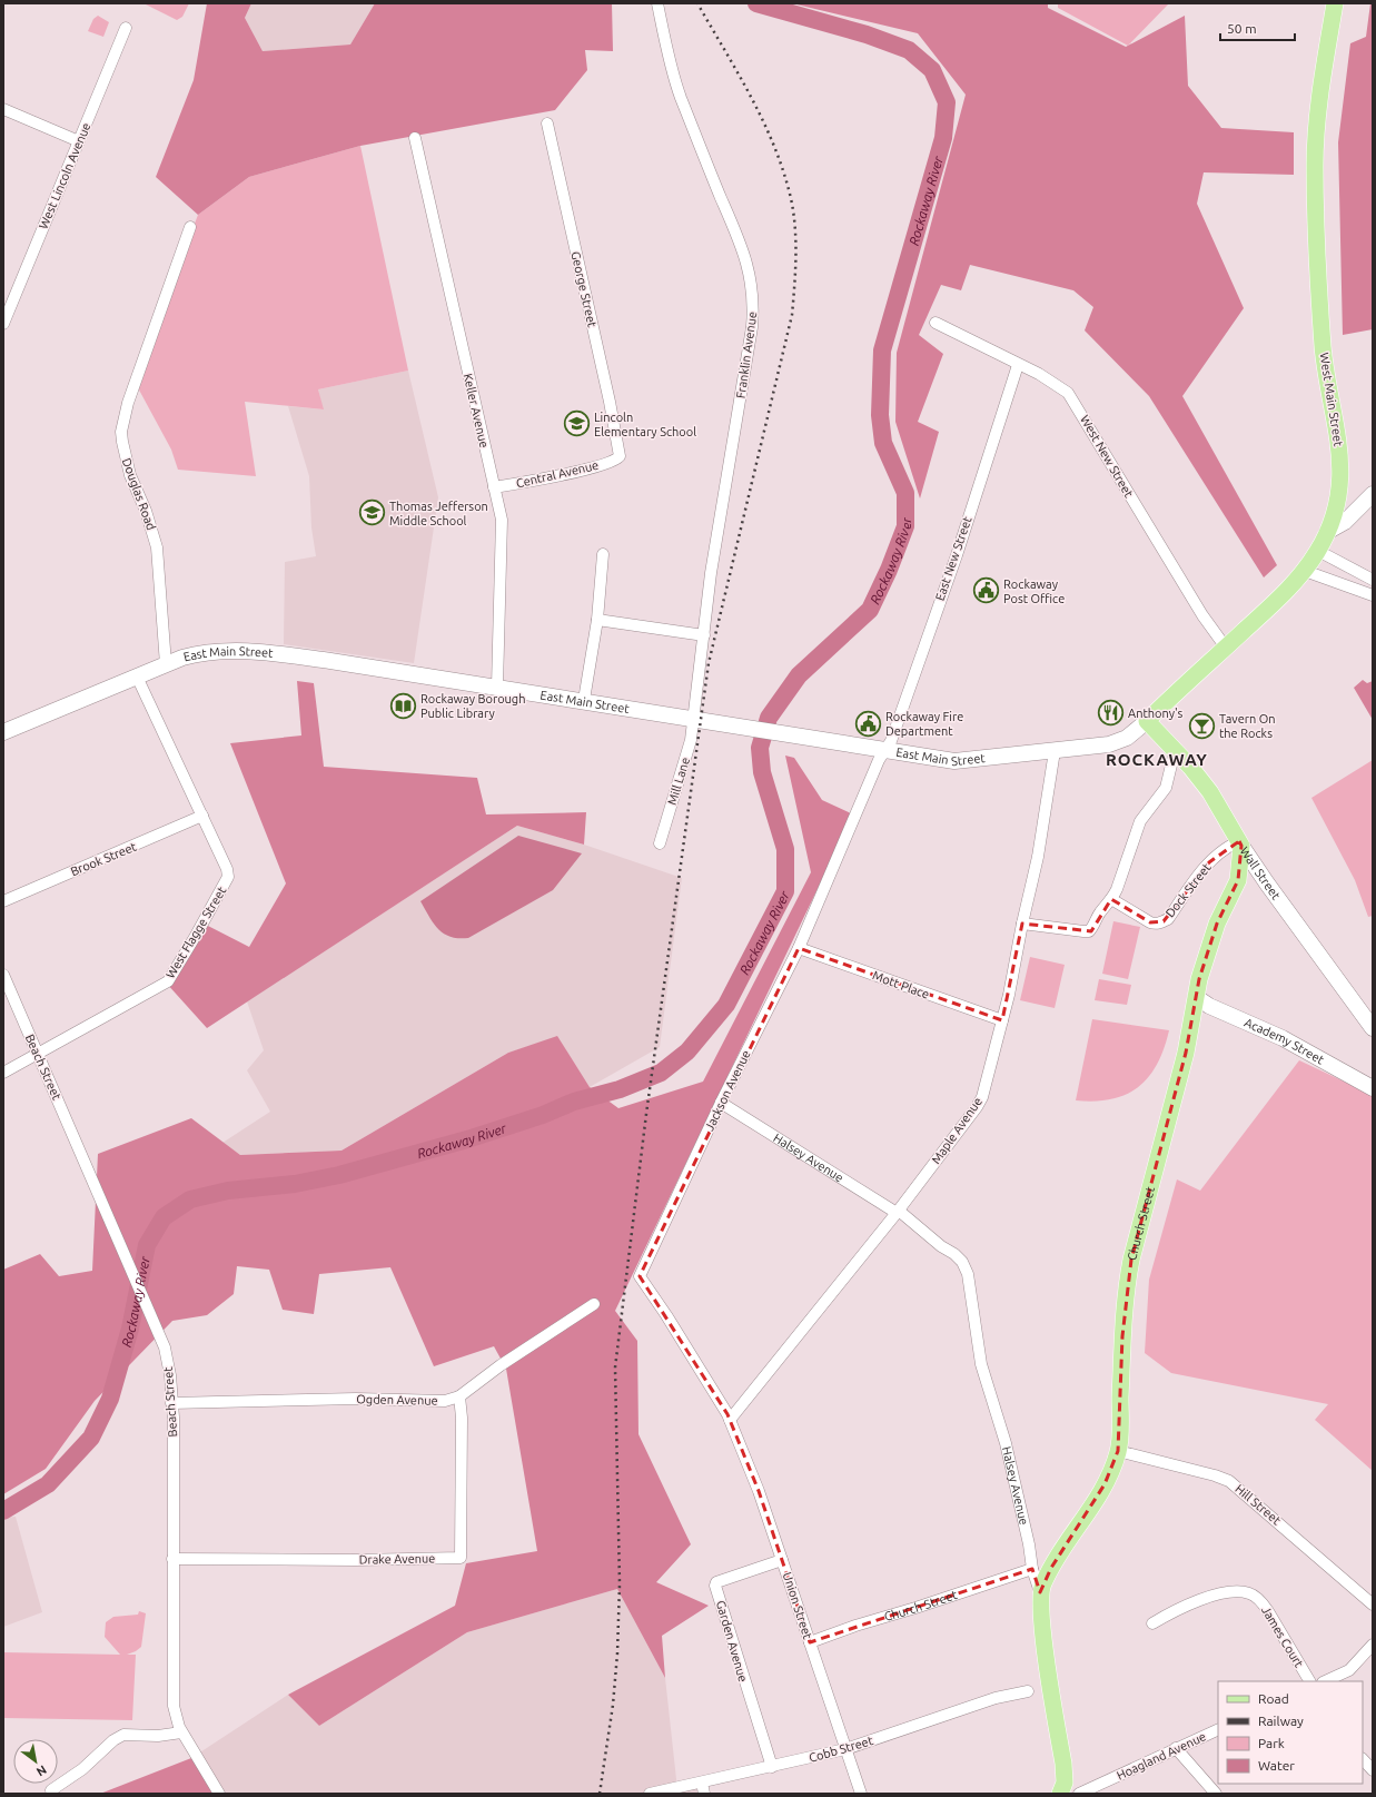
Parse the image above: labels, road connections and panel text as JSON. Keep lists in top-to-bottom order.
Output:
{
  "streets": {
    "main road": [
      "West Main Street",
      "Wall Street",
      "Halsey Avenue",
      "Church Street"
    ],
    "street": [
      "West Lincoln Avenue",
      "George Street",
      "Franklin Avenue",
      "Keller Avenue",
      "West New Street",
      "Central Avenue",
      "Douglas Road",
      "East New Street",
      "East Main Street",
      "Mill Lane",
      "Brook Street",
      "Dock Street",
      "West Flagge Street",
      "Mott Place",
      "Academy Street",
      "Beach Street",
      "Jackson Avenue",
      "Maple Avenue",
      "Ogden Avenue",
      "Hill Street",
      "Drake Avenue",
      "Union Street",
      "James Court",
      "Garden Avenue",
      "Cobb Street",
      "Hoagland Avenue"
    ]
  },
  "crossings": [
    ["George Street", "Central Avenue"],
    ["Franklin Avenue", "East Main Street"],
    ["Franklin Avenue", "Mill Lane"],
    ["West Main Street", "West New Street"],
    ["West Main Street", "East Main Street"],
    ["West Main Street", "Wall Street"],
    ["Keller Avenue", "Central Avenue"],
    ["Keller Avenue", "East Main Street"],
    ["West New Street", "East New Street"],
    ["Douglas Road", "East Main Street"],
    ["East New Street", "East Main Street"],
    ["East New Street", "Jackson Avenue"],
    ["East Main Street", "Mill Lane"],
    ["East Main Street", "Wall Street"],
    ["East Main Street", "West Flagge Street"],
    ["East Main Street", "Jackson Avenue"],
    ["East Main Street", "Maple Avenue"],
    ["Brook Street", "West Flagge Street"],
    ["Wall Street", "Dock Street"],
    ["Wall Street", "Church Street"],
    ["Dock Street", "Church Street"],
    ["West Flagge Street", "Beach Street"],
    ["Mott Place", "Jackson Avenue"],
    ["Mott Place", "Maple Avenue"],
    ["Academy Street", "Church Street"],
    ["Beach Street", "Ogden Avenue"],
    ["Beach Street", "Drake Avenue"],
    ["Jackson Avenue", "Maple Avenue"],
    ["Jackson Avenue", "Halsey Avenue"],
    ["Jackson Avenue", "Union Street"],
    ["Maple Avenue", "Halsey Avenue"],
    ["Maple Avenue", "Union Street"],
    ["Halsey Avenue", "Church Street"],
    ["Church Street", "Hill Street"],
    ["Church Street", "Union Street"],
    ["Ogden Avenue", "Drake Avenue"],
    ["Union Street", "Garden Avenue"],
    ["Union Street", "Cobb Street"],
    ["Garden Avenue", "Cobb Street"]
  ],
  "districts": ["ROCKAWAY"],
  "water": ["Rockaway River"],
  "places": {
    "school or university": ["Lincoln Elementary School", "Thomas Jefferson Middle School"],
    "public building": ["Rockaway Post Office", "Rockaway Fire Department"],
    "library": ["Rockaway Borough Public Library"],
    "restaurant": ["Anthony's"],
    "bar": ["Tavern On the Rocks"]
  },
  "legend": [
    "Road",
    "Railway",
    "Park",
    "Water"
  ],
  "scale_bar": "50 m",
  "north": "bottom right"
}
